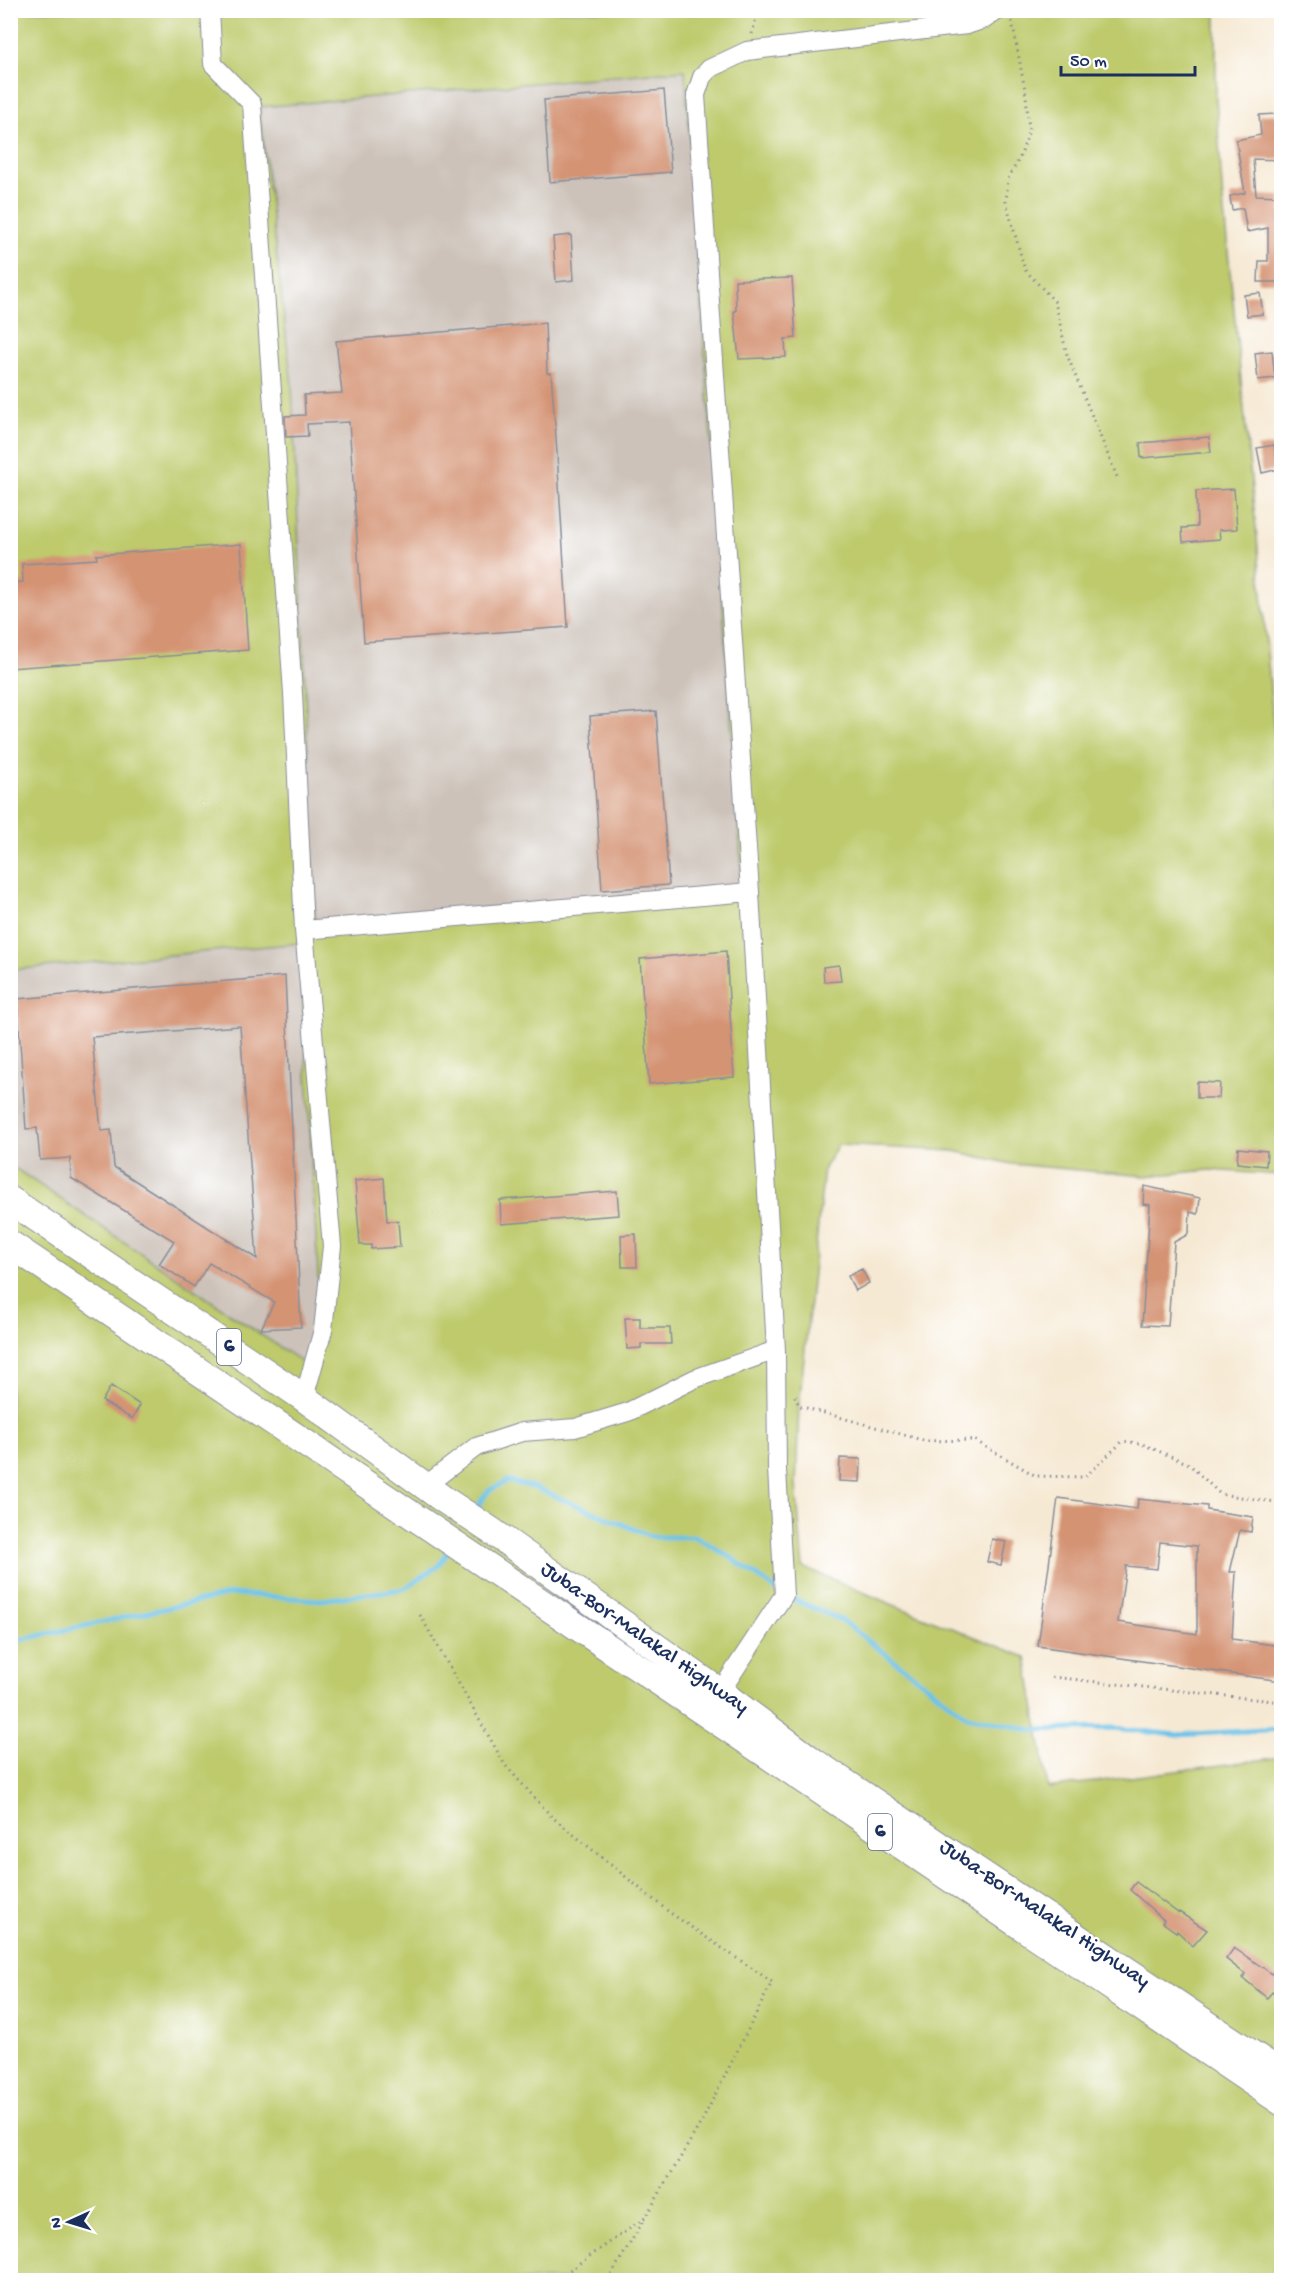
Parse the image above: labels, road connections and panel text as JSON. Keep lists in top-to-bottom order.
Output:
{
  "streets": {
    "highway": ["6", "Juba-Bor-Malakal Highway"]
  },
  "scale_bar": "50 m",
  "north": "left"
}
